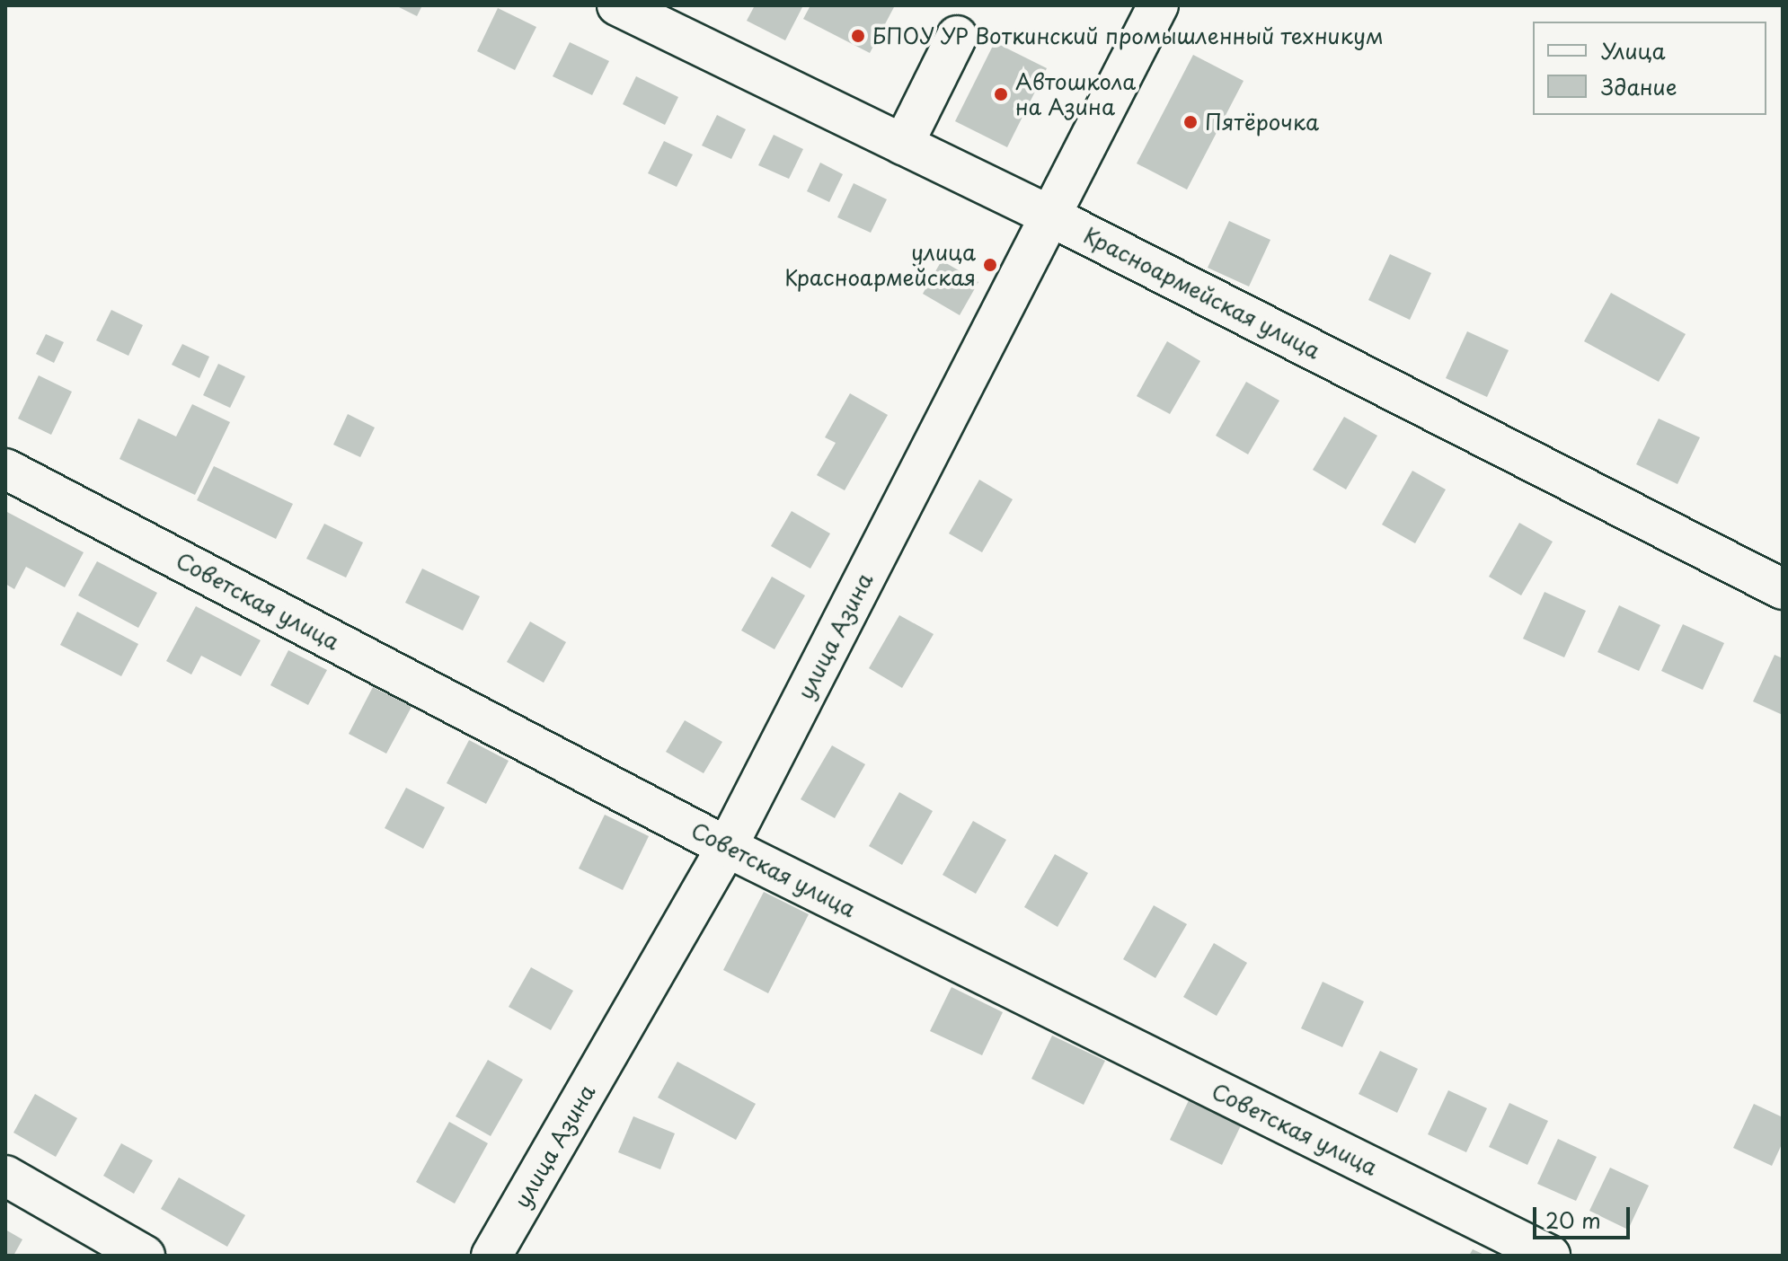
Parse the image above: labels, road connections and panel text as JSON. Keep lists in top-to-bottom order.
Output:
{
  "streets": {
    "street": ["Красноармейская улица", "Советская улица", "улица Азина"]
  },
  "crossings": [
    ["Красноармейская улица", "улица Азина"],
    ["Советская улица", "улица Азина"]
  ],
  "places": [
    "БПОУ УР Воткинский промышленный техникум",
    "Автошкола на Азина",
    "Пятёрочка",
    "улица Красноармейская"
  ],
  "legend": ["Улица", "Здание"],
  "scale_bar": "20 m"
}
